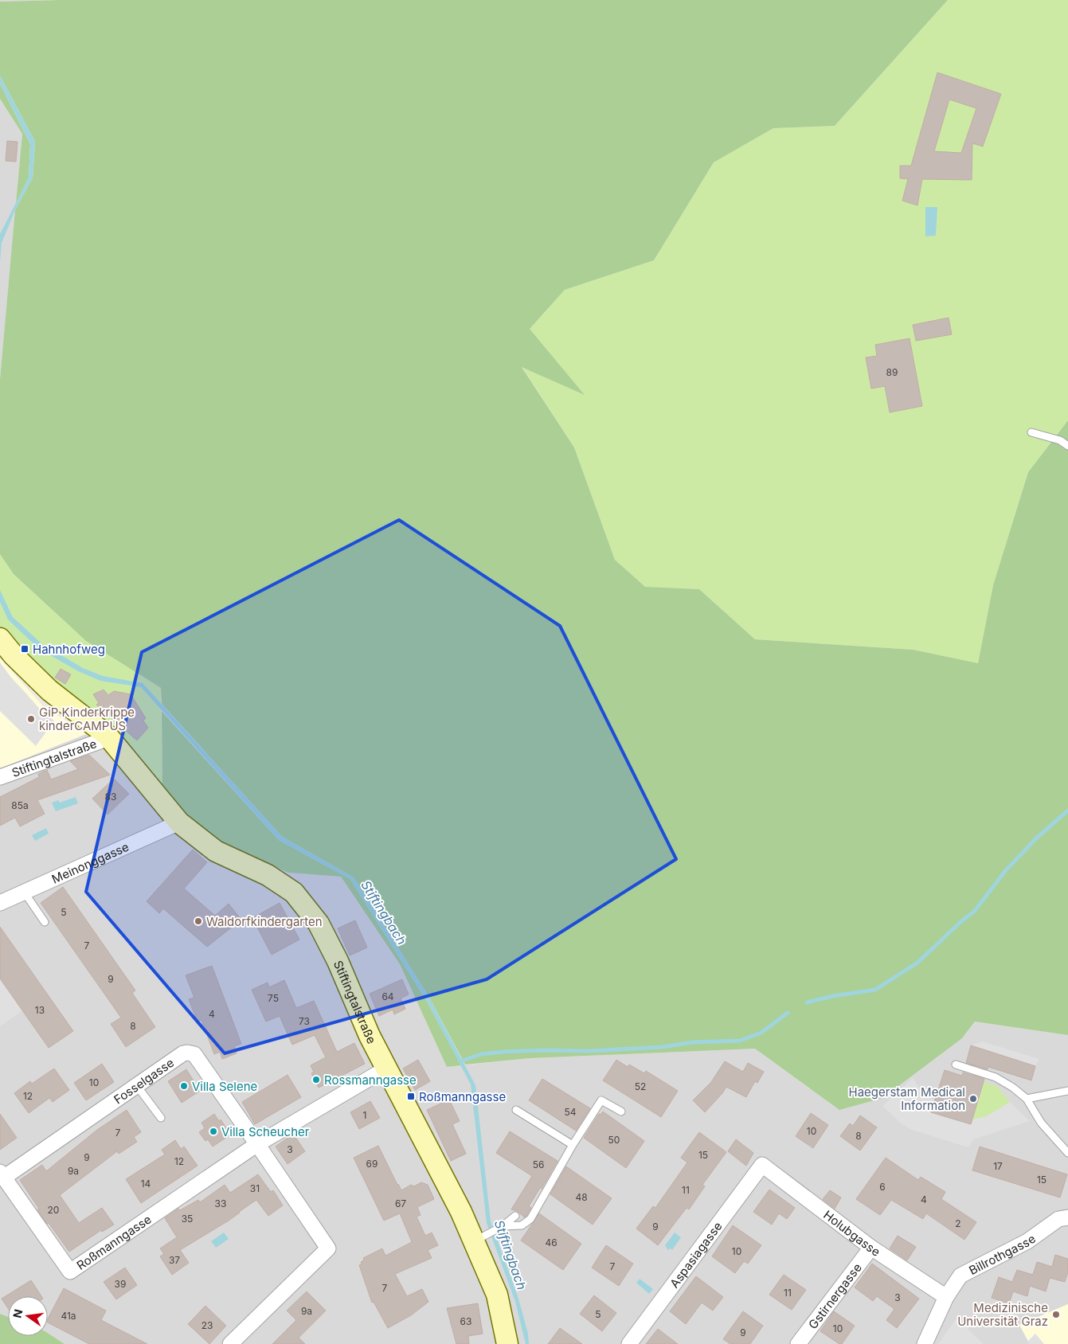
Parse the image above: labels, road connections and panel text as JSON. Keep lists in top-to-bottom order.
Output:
{
  "streets": {
    "street": [
      "Stiftingtalstraße",
      "Meinonggasse",
      "Fosselgasse",
      "Holubgasse",
      "Roßmanngasse",
      "Billrothgasse",
      "Aspasiagasse",
      "Gstirnergasse"
    ]
  },
  "crossings": [
    ["Stiftingtalstraße", "Meinonggasse"],
    ["Stiftingtalstraße", "Roßmanngasse"],
    ["Fosselgasse", "Roßmanngasse"],
    ["Holubgasse", "Billrothgasse"],
    ["Holubgasse", "Aspasiagasse"],
    ["Holubgasse", "Gstirnergasse"]
  ],
  "water": ["Stiftingbach"],
  "places": {
    "transit": ["Hahnhofweg", "Roßmanngasse"],
    "other": [
      "GiP Kinderkrippe kinderCAMPUS",
      "Waldorfkindergarten",
      "Rossmanngasse",
      "Villa Selene",
      "Haegerstam Medical Information",
      "Villa Scheucher",
      "Medizinische Universität Graz"
    ]
  },
  "house_numbers": [
    "89",
    "83",
    "85a",
    "5",
    "7",
    "9",
    "64",
    "75",
    "13",
    "4",
    "73",
    "8",
    "10",
    "52",
    "12",
    "54",
    "1",
    "10",
    "7",
    "8",
    "50",
    "3",
    "15",
    "9",
    "12",
    "69",
    "56",
    "17",
    "9a",
    "15",
    "14",
    "6",
    "31",
    "11",
    "48",
    "4",
    "33",
    "67",
    "20",
    "35",
    "2",
    "9",
    "46",
    "10",
    "37",
    "7",
    "39",
    "7",
    "11",
    "3",
    "9a",
    "5",
    "41a",
    "63",
    "23",
    "10",
    "9"
  ],
  "north": "left"
}
